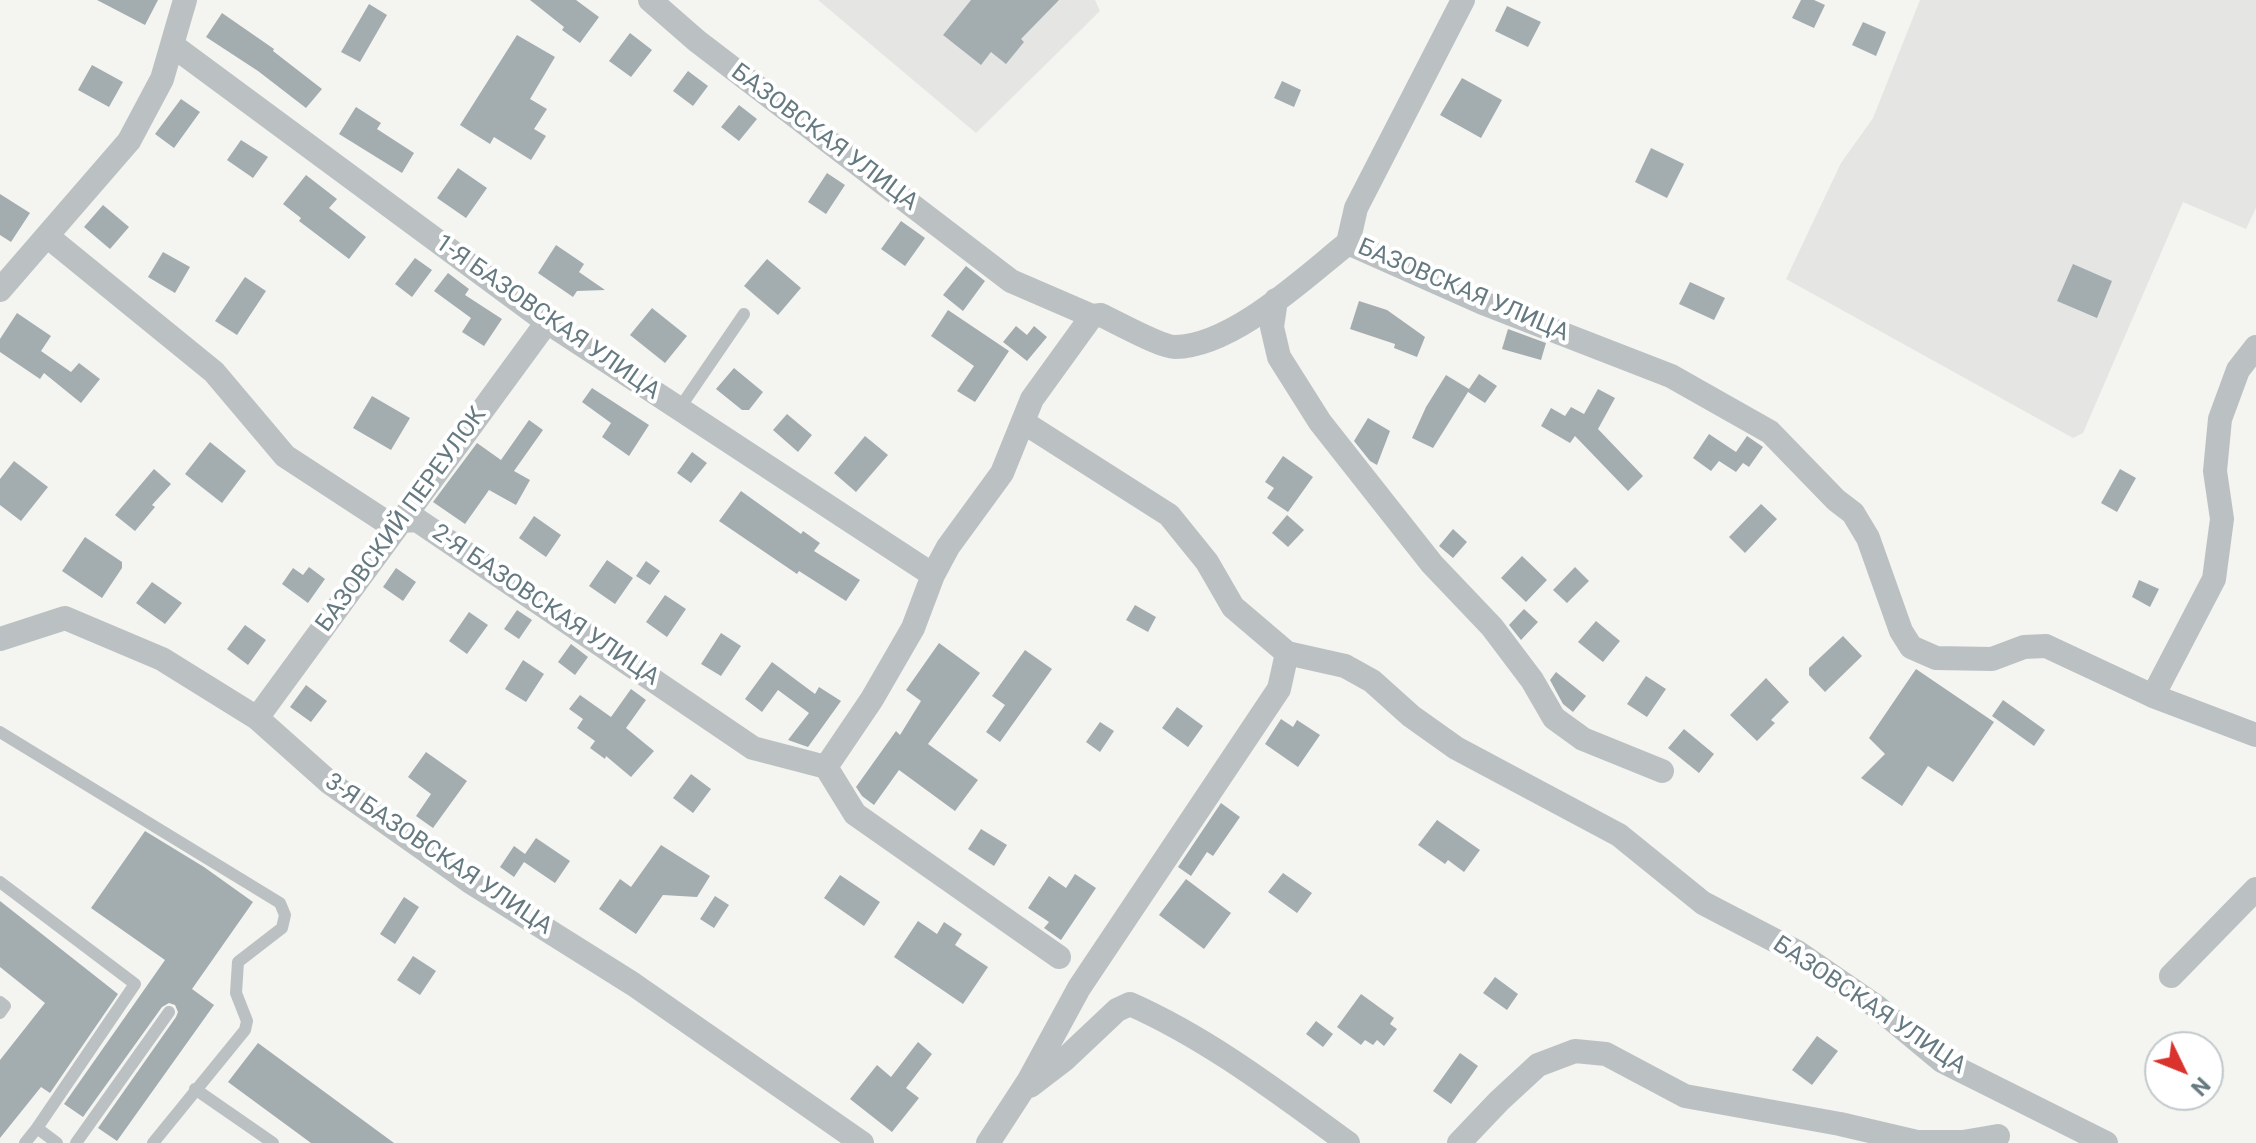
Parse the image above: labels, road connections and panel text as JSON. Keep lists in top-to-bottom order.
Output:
{
  "streets": {
    "street": [
      "БАЗОВСКАЯ УЛИЦА",
      "1-Я БАЗОВСКАЯ УЛИЦА",
      "БАЗОВСКИЙ ПЕРЕУЛОК",
      "2-Я БАЗОВСКАЯ УЛИЦА",
      "3-Я БАЗОВСКАЯ УЛИЦА"
    ]
  },
  "crossings": [
    ["1-Я БАЗОВСКАЯ УЛИЦА", "БАЗОВСКИЙ ПЕРЕУЛОК"],
    ["БАЗОВСКИЙ ПЕРЕУЛОК", "2-Я БАЗОВСКАЯ УЛИЦА"],
    ["БАЗОВСКИЙ ПЕРЕУЛОК", "3-Я БАЗОВСКАЯ УЛИЦА"]
  ],
  "north": "bottom right"
}
